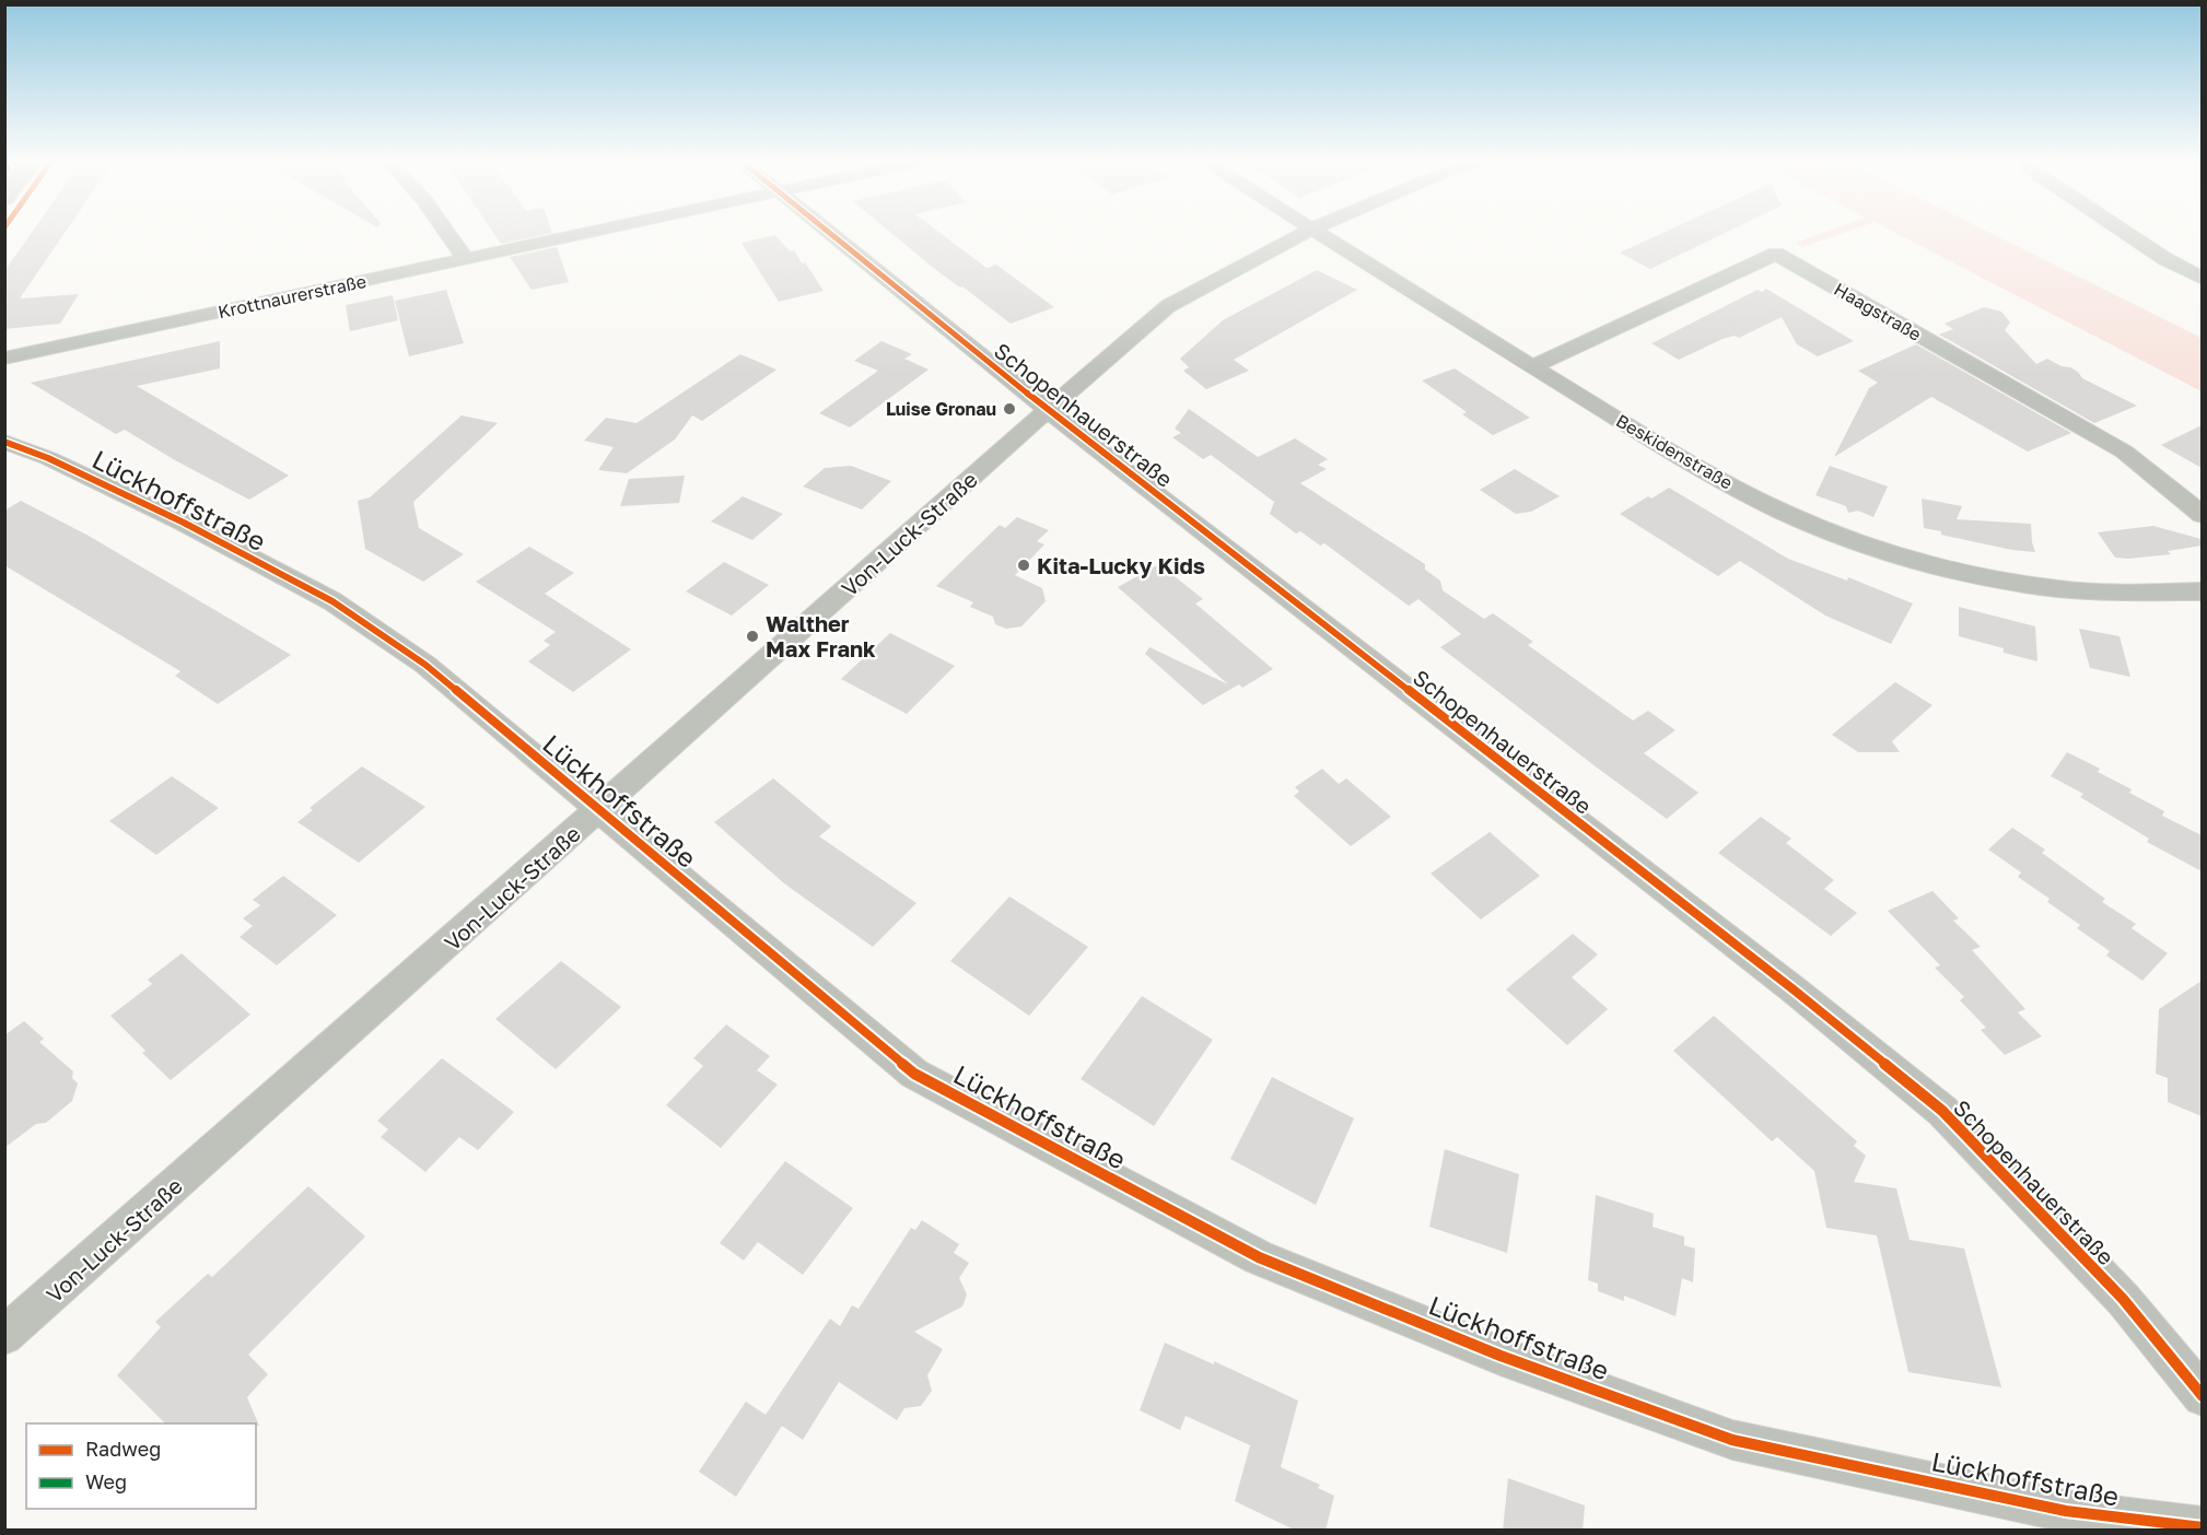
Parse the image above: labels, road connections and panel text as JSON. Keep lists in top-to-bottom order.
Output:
{
  "streets": {
    "street": [
      "Krottnaurerstraße",
      "Haagstraße",
      "Schopenhauerstraße",
      "Beskidenstraße",
      "Lückhoffstraße",
      "Von-Luck-Straße"
    ]
  },
  "crossings": [
    ["Haagstraße", "Beskidenstraße"],
    ["Schopenhauerstraße", "Von-Luck-Straße"],
    ["Lückhoffstraße", "Von-Luck-Straße"]
  ],
  "places": ["Luise Gronau", "Kita-Lucky Kids", "Walther Max Frank"],
  "legend": ["Radweg", "Weg"]
}
